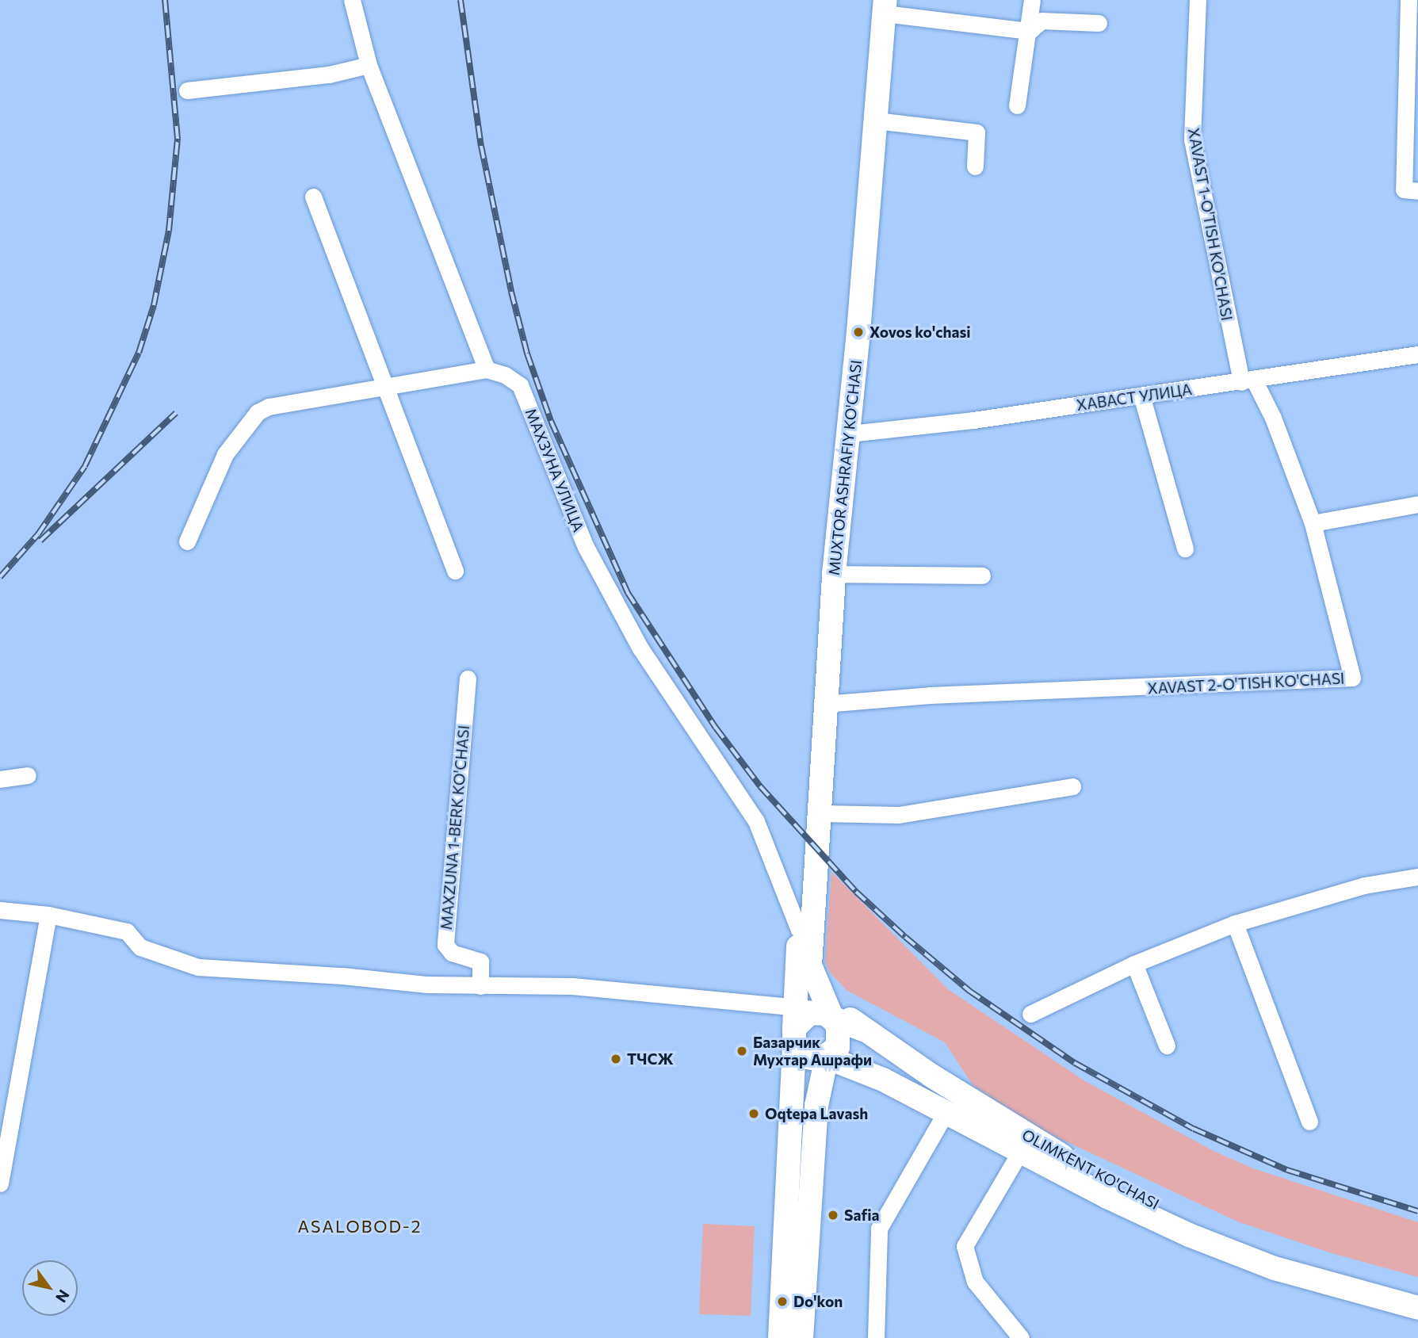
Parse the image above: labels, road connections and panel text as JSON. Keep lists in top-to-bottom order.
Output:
{
  "streets": {
    "main road": ["MUXTOR ASHRAFIY KO'CHASI", "OLIMKENT KO'CHASI"],
    "street": [
      "XAVAST 1-O'TISH KO'CHASI",
      "ХАВАСТ УЛИЦА",
      "МАХЗУНА УЛИЦА",
      "XAVAST 2-O'TISH KO'CHASI",
      "MAXZUNA 1-BERK KO'CHASI"
    ]
  },
  "crossings": [
    ["XAVAST 1-O'TISH KO'CHASI", "ХАВАСТ УЛИЦА"],
    ["XAVAST 1-O'TISH KO'CHASI", "XAVAST 2-O'TISH KO'CHASI"],
    ["ХАВАСТ УЛИЦА", "MUXTOR ASHRAFIY KO'CHASI"],
    ["ХАВАСТ УЛИЦА", "XAVAST 2-O'TISH KO'CHASI"],
    ["MUXTOR ASHRAFIY KO'CHASI", "МАХЗУНА УЛИЦА"],
    ["MUXTOR ASHRAFIY KO'CHASI", "XAVAST 2-O'TISH KO'CHASI"],
    ["MUXTOR ASHRAFIY KO'CHASI", "OLIMKENT KO'CHASI"]
  ],
  "districts": ["ASALOBOD-2"],
  "places": [
    "Xovos ko'chasi",
    "Базарчик Мухтар Ашрафи",
    "ТЧСЖ",
    "Oqtepa Lavash",
    "Safia",
    "Do'kon"
  ],
  "north": "bottom right"
}
